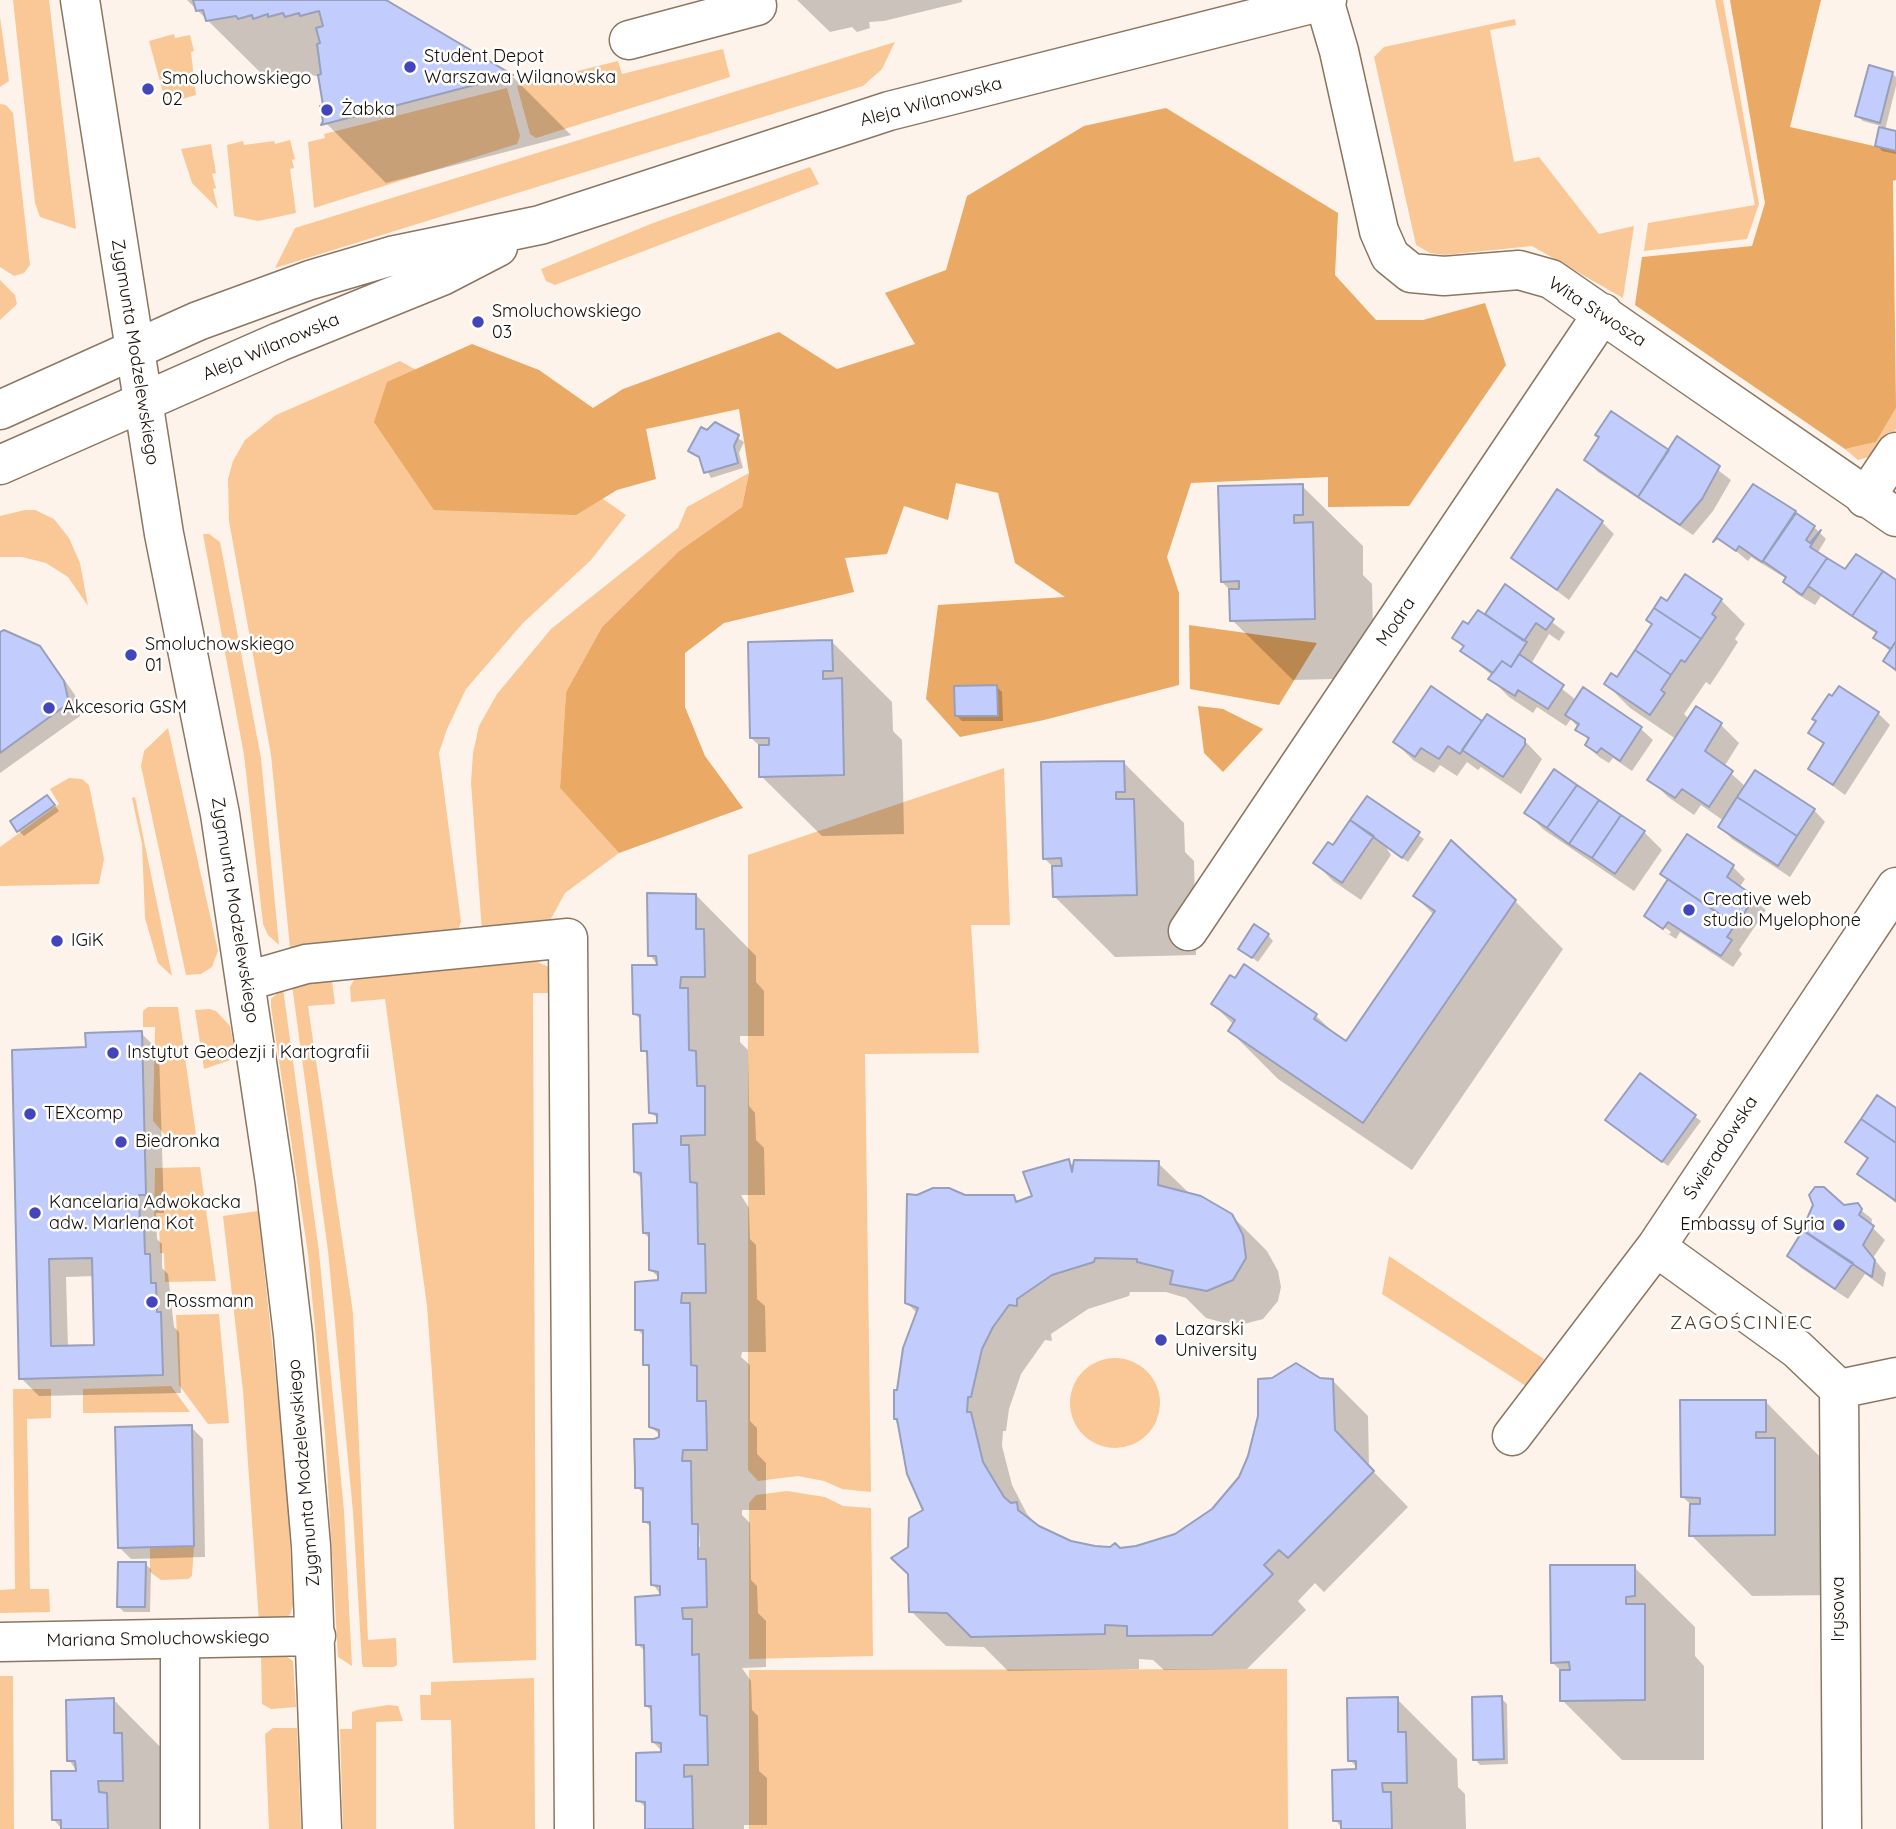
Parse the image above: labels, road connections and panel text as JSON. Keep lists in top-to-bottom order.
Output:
{
  "streets": {
    "street": [
      "Aleja Wilanowska",
      "Wita Stwosza",
      "Zygmunta Modzelewskiego",
      "Modra",
      "Świeradowska",
      "Irysowa",
      "Mariana Smoluchowskiego"
    ]
  },
  "crossings": [
    ["Aleja Wilanowska", "Wita Stwosza"],
    ["Aleja Wilanowska", "Zygmunta Modzelewskiego"],
    ["Wita Stwosza", "Modra"],
    ["Zygmunta Modzelewskiego", "Mariana Smoluchowskiego"]
  ],
  "districts": ["ZAGOŚCINIEC"],
  "places": [
    "Student Depot Warszawa Wilanowska",
    "Smoluchowskiego 02",
    "Żabka",
    "Smoluchowskiego 03",
    "Smoluchowskiego 01",
    "Akcesoria GSM",
    "Creative web studio Myelophone",
    "IGiK",
    "Instytut Geodezji i Kartografii",
    "TEXcomp",
    "Biedronka",
    "Kancelaria Adwokacka adw. Marlena Kot",
    "Embassy of Syria",
    "Rossmann",
    "Lazarski University"
  ]
}
